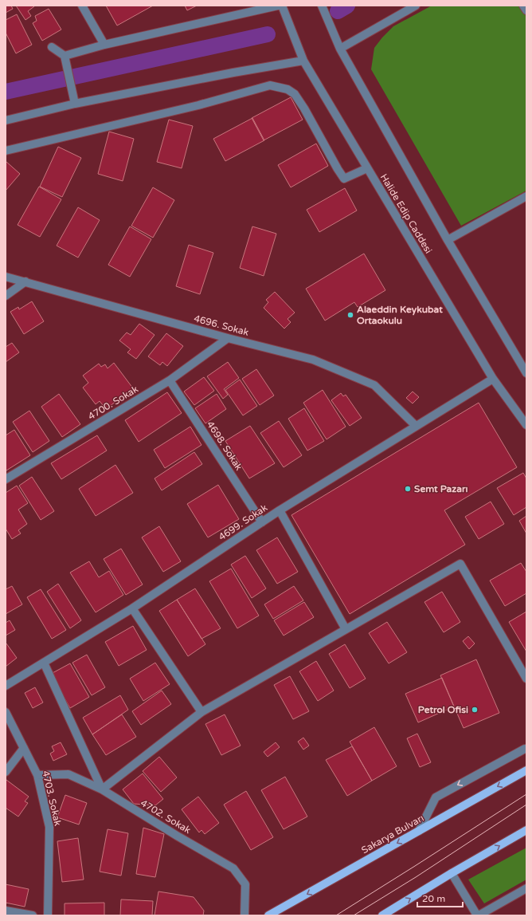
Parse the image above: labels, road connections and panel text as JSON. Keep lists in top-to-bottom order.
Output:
{
  "streets": {
    "main road": ["Sakarya Bulvarı"],
    "street": [
      "Halide Edip Caddesi",
      "4696. Sokak",
      "4700. Sokak",
      "4698. Sokak",
      "4699. Sokak",
      "4703. Sokak",
      "4702. Sokak"
    ]
  },
  "crossings": [
    ["Halide Edip Caddesi", "4699. Sokak"],
    ["4696. Sokak", "4700. Sokak"],
    ["4696. Sokak", "4699. Sokak"],
    ["4700. Sokak", "4698. Sokak"],
    ["4698. Sokak", "4699. Sokak"],
    ["4703. Sokak", "4702. Sokak"]
  ],
  "places": ["Alaeddin Keykubat Ortaokulu", "Semt Pazarı", "Petrol Ofisi"],
  "scale_bar": "20 m"
}
